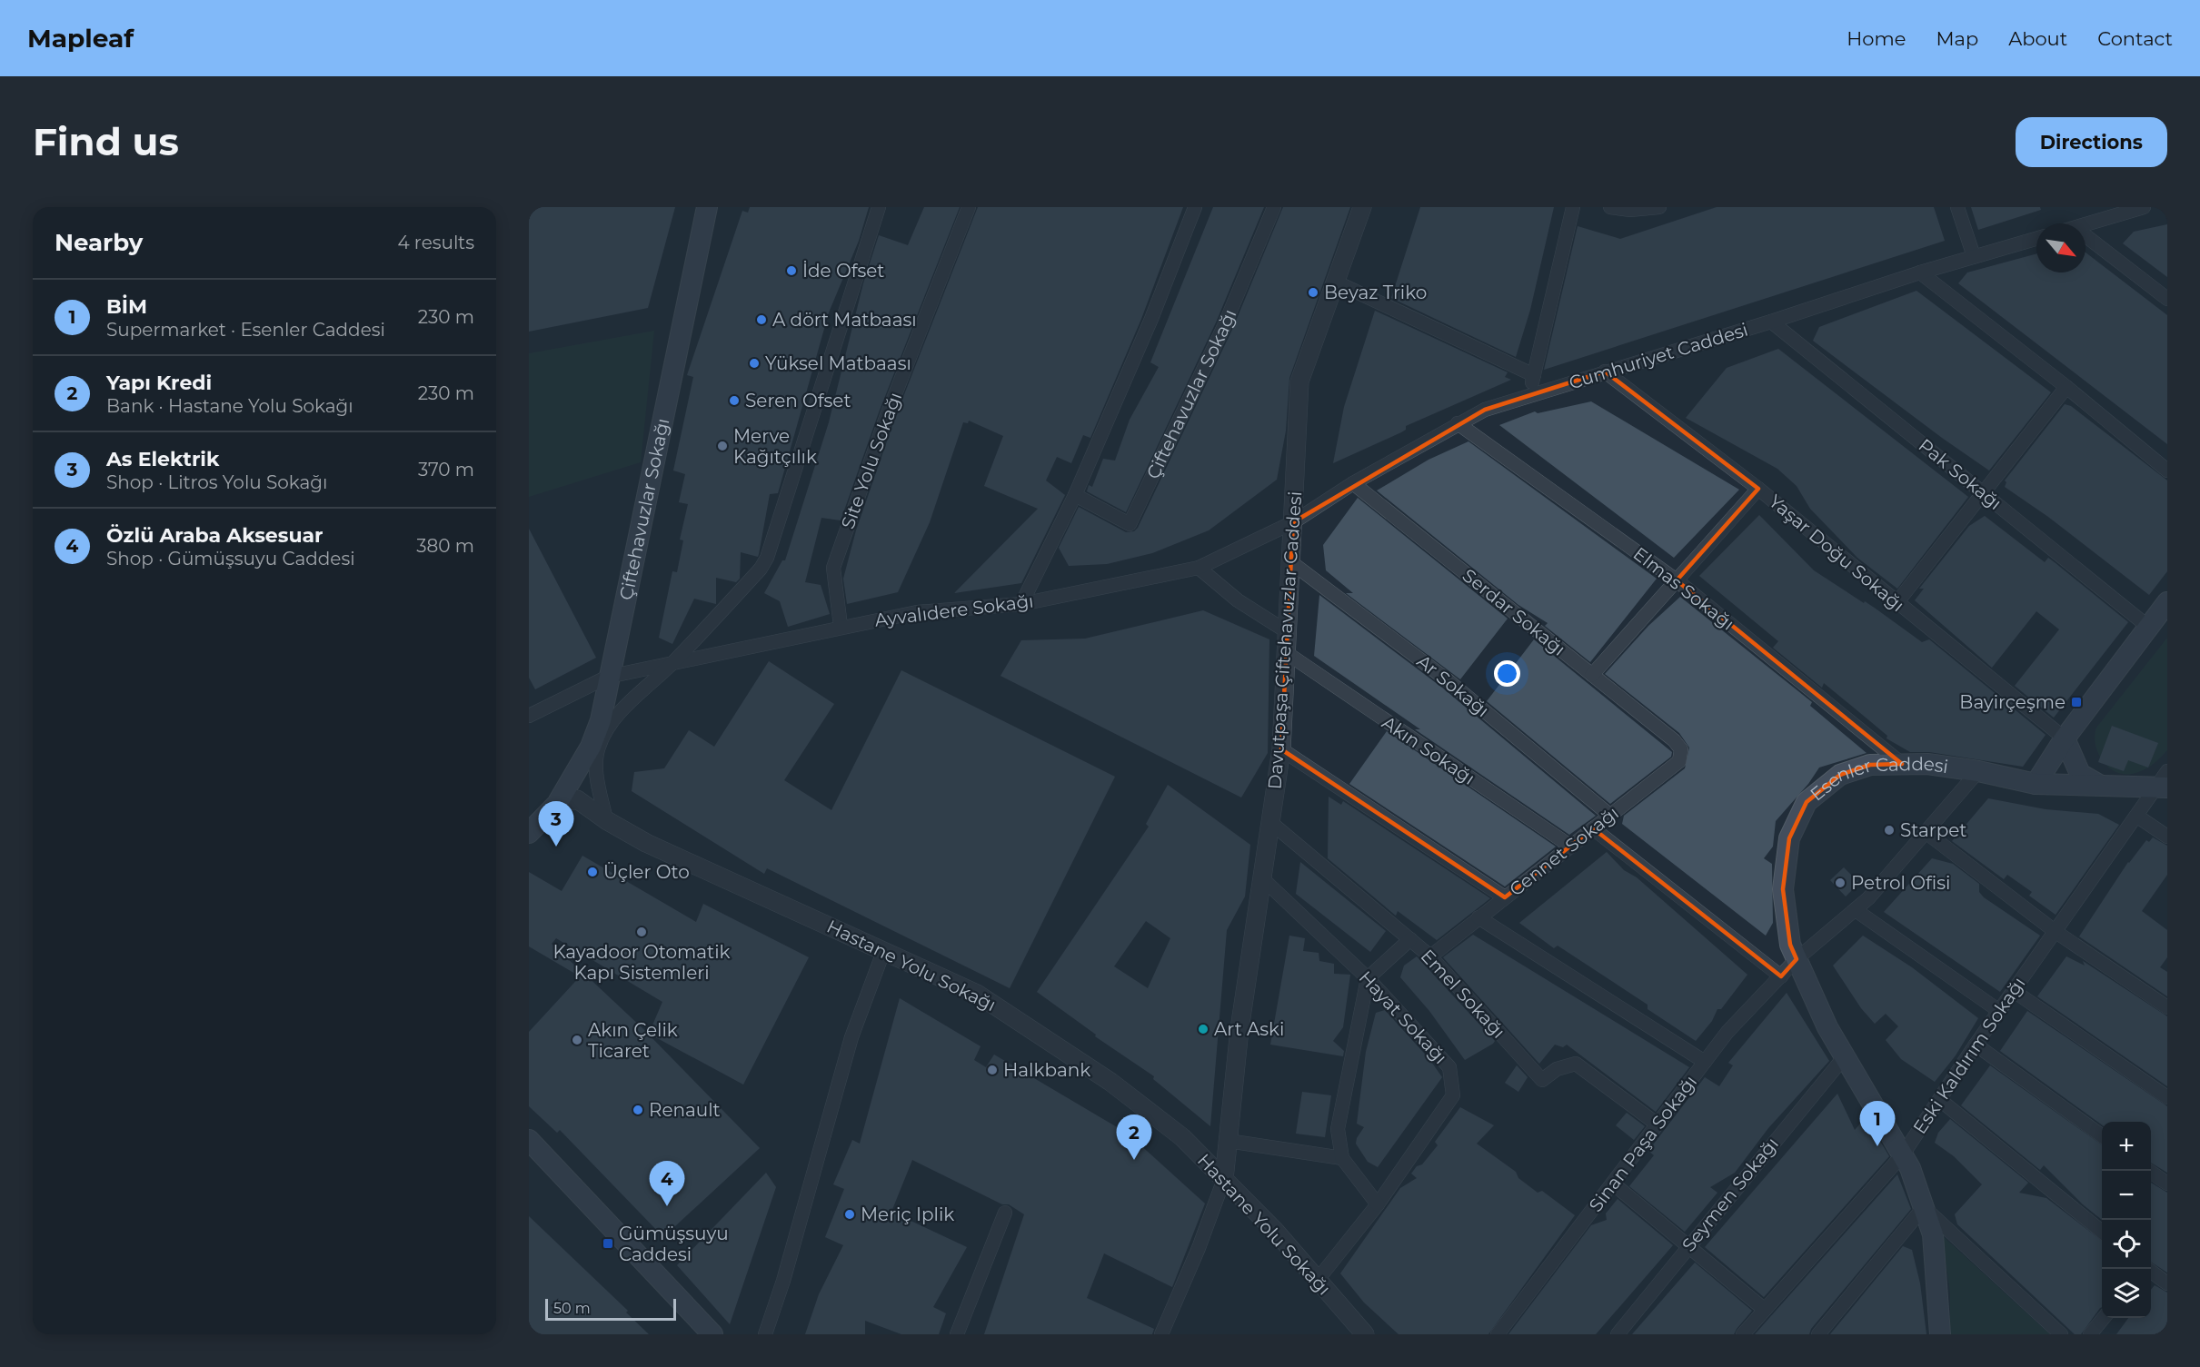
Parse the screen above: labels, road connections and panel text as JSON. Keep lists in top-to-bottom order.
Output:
{
  "streets": {
    "main road": ["Çiftehavuzlar Sokağı", "Esenler Caddesi"],
    "street": [
      "Cumhuriyet Caddesi",
      "Site Yolu Sokağı",
      "Pak Sokağı",
      "Yaşar Doğu Sokağı",
      "Elmas Sokağı",
      "Ayvalıdere Sokağı",
      "Serdar Sokağı",
      "Davutpaşa Çiftehavuzlar Caddesi",
      "Ar Sokağı",
      "Akın Sokağı",
      "Cennet Sokağı",
      "Hastane Yolu Sokağı",
      "Emel Sokağı",
      "Hayat Sokağı",
      "Eski Kaldırım Sokağı",
      "Sinan Paşa Sokağı",
      "Seymen Sokağı"
    ]
  },
  "crossings": [
    ["Cumhuriyet Caddesi", "Pak Sokağı"],
    ["Cumhuriyet Caddesi", "Yaşar Doğu Sokağı"],
    ["Cumhuriyet Caddesi", "Elmas Sokağı"],
    ["Cumhuriyet Caddesi", "Ayvalıdere Sokağı"],
    ["Cumhuriyet Caddesi", "Serdar Sokağı"],
    ["Cumhuriyet Caddesi", "Davutpaşa Çiftehavuzlar Caddesi"],
    ["Çiftehavuzlar Sokağı", "Ayvalıdere Sokağı"],
    ["Çiftehavuzlar Sokağı", "Hastane Yolu Sokağı"],
    ["Site Yolu Sokağı", "Ayvalıdere Sokağı"],
    ["Elmas Sokağı", "Esenler Caddesi"],
    ["Ayvalıdere Sokağı", "Davutpaşa Çiftehavuzlar Caddesi"],
    ["Serdar Sokağı", "Cennet Sokağı"],
    ["Davutpaşa Çiftehavuzlar Caddesi", "Ar Sokağı"],
    ["Davutpaşa Çiftehavuzlar Caddesi", "Akın Sokağı"],
    ["Davutpaşa Çiftehavuzlar Caddesi", "Hastane Yolu Sokağı"],
    ["Davutpaşa Çiftehavuzlar Caddesi", "Emel Sokağı"],
    ["Davutpaşa Çiftehavuzlar Caddesi", "Hayat Sokağı"],
    ["Ar Sokağı", "Cennet Sokağı"],
    ["Akın Sokağı", "Cennet Sokağı"],
    ["Esenler Caddesi", "Eski Kaldırım Sokağı"],
    ["Esenler Caddesi", "Sinan Paşa Sokağı"],
    ["Esenler Caddesi", "Seymen Sokağı"],
    ["Cennet Sokağı", "Emel Sokağı"],
    ["Hastane Yolu Sokağı", "Hayat Sokağı"],
    ["Emel Sokağı", "Sinan Paşa Sokağı"]
  ],
  "places": {
    "other": [
      "İde Ofset",
      "Beyaz Triko",
      "A dört Matbaası",
      "Yüksel Matbaası",
      "Seren Ofset",
      "Merve Kağıtçılık",
      "Starpet",
      "Üçler Oto",
      "Petrol Ofisi",
      "Kayadoor Otomatik Kapı Sistemleri",
      "Art Aski",
      "Akın Çelik Ticaret",
      "Halkbank",
      "Renault",
      "Meriç Iplik"
    ],
    "transit": ["Bayirçeşme", "Gümüşsuyu Caddesi"]
  },
  "scale_bar": "50 m",
  "north": "bottom right",
  "page": {
    "header": "Mapleaf",
    "nav": [
      "Home",
      "Map",
      "About",
      "Contact"
    ],
    "buttons": "Directions",
    "title": "Find us",
    "heading": ["Nearby", "4 results"],
    "list": [
      {
        "mark": "1",
        "name": "BİM",
        "note": "Supermarket · Esenler Caddesi",
        "value": "230 m"
      },
      {
        "mark": "2",
        "name": "Yapı Kredi",
        "note": "Bank · Hastane Yolu Sokağı",
        "value": "230 m"
      },
      {
        "mark": "3",
        "name": "As Elektrik",
        "note": "Shop · Litros Yolu Sokağı",
        "value": "370 m"
      },
      {
        "mark": "4",
        "name": "Özlü Araba Aksesuar",
        "note": "Shop · Gümüşsuyu Caddesi",
        "value": "380 m"
      }
    ],
    "pins": [
      "3",
      "1",
      "2",
      "4"
    ],
    "map_buttons": ["+", "−"],
    "scale": "50 m"
  }
}
